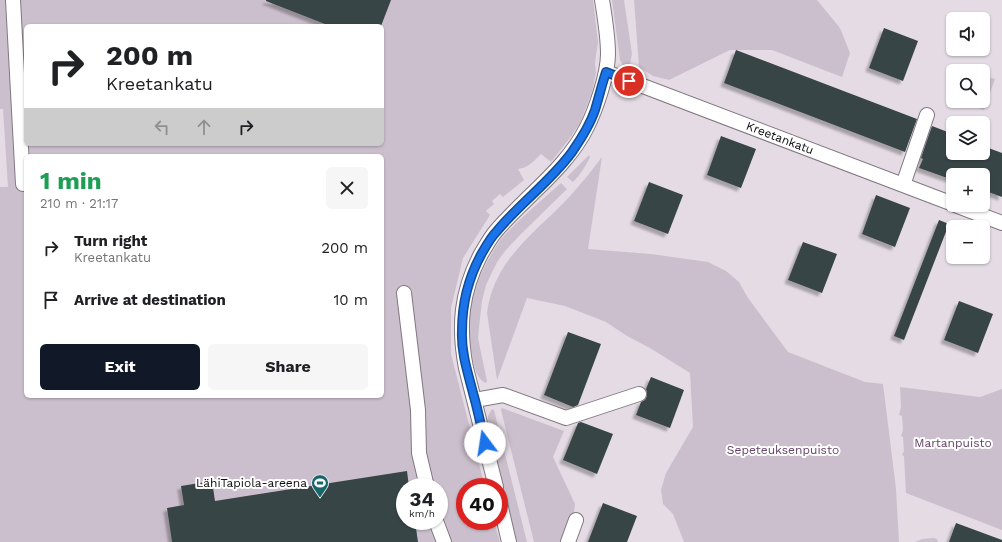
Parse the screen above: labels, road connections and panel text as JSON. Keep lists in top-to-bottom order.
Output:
{
  "streets": {
    "street": ["Kreetankatu"]
  },
  "parks": ["Martanpuisto", "Sepeteuksenpuisto"],
  "places": {
    "sports": ["LähiTapiola-areena"]
  },
  "page": {
    "map_buttons": ["+", "−"],
    "turn": ["200 m", "Kreetankatu"],
    "heading": ["1 min", "210 m · 21:17"],
    "list": [
      {
        "name": "Turn right",
        "note": "Kreetankatu",
        "value": "200 m"
      },
      {
        "name": "Arrive at destination",
        "value": "10 m"
      }
    ],
    "buttons": ["Exit", "Share"],
    "speed": "34 km/h",
    "limit": "40"
  }
}
